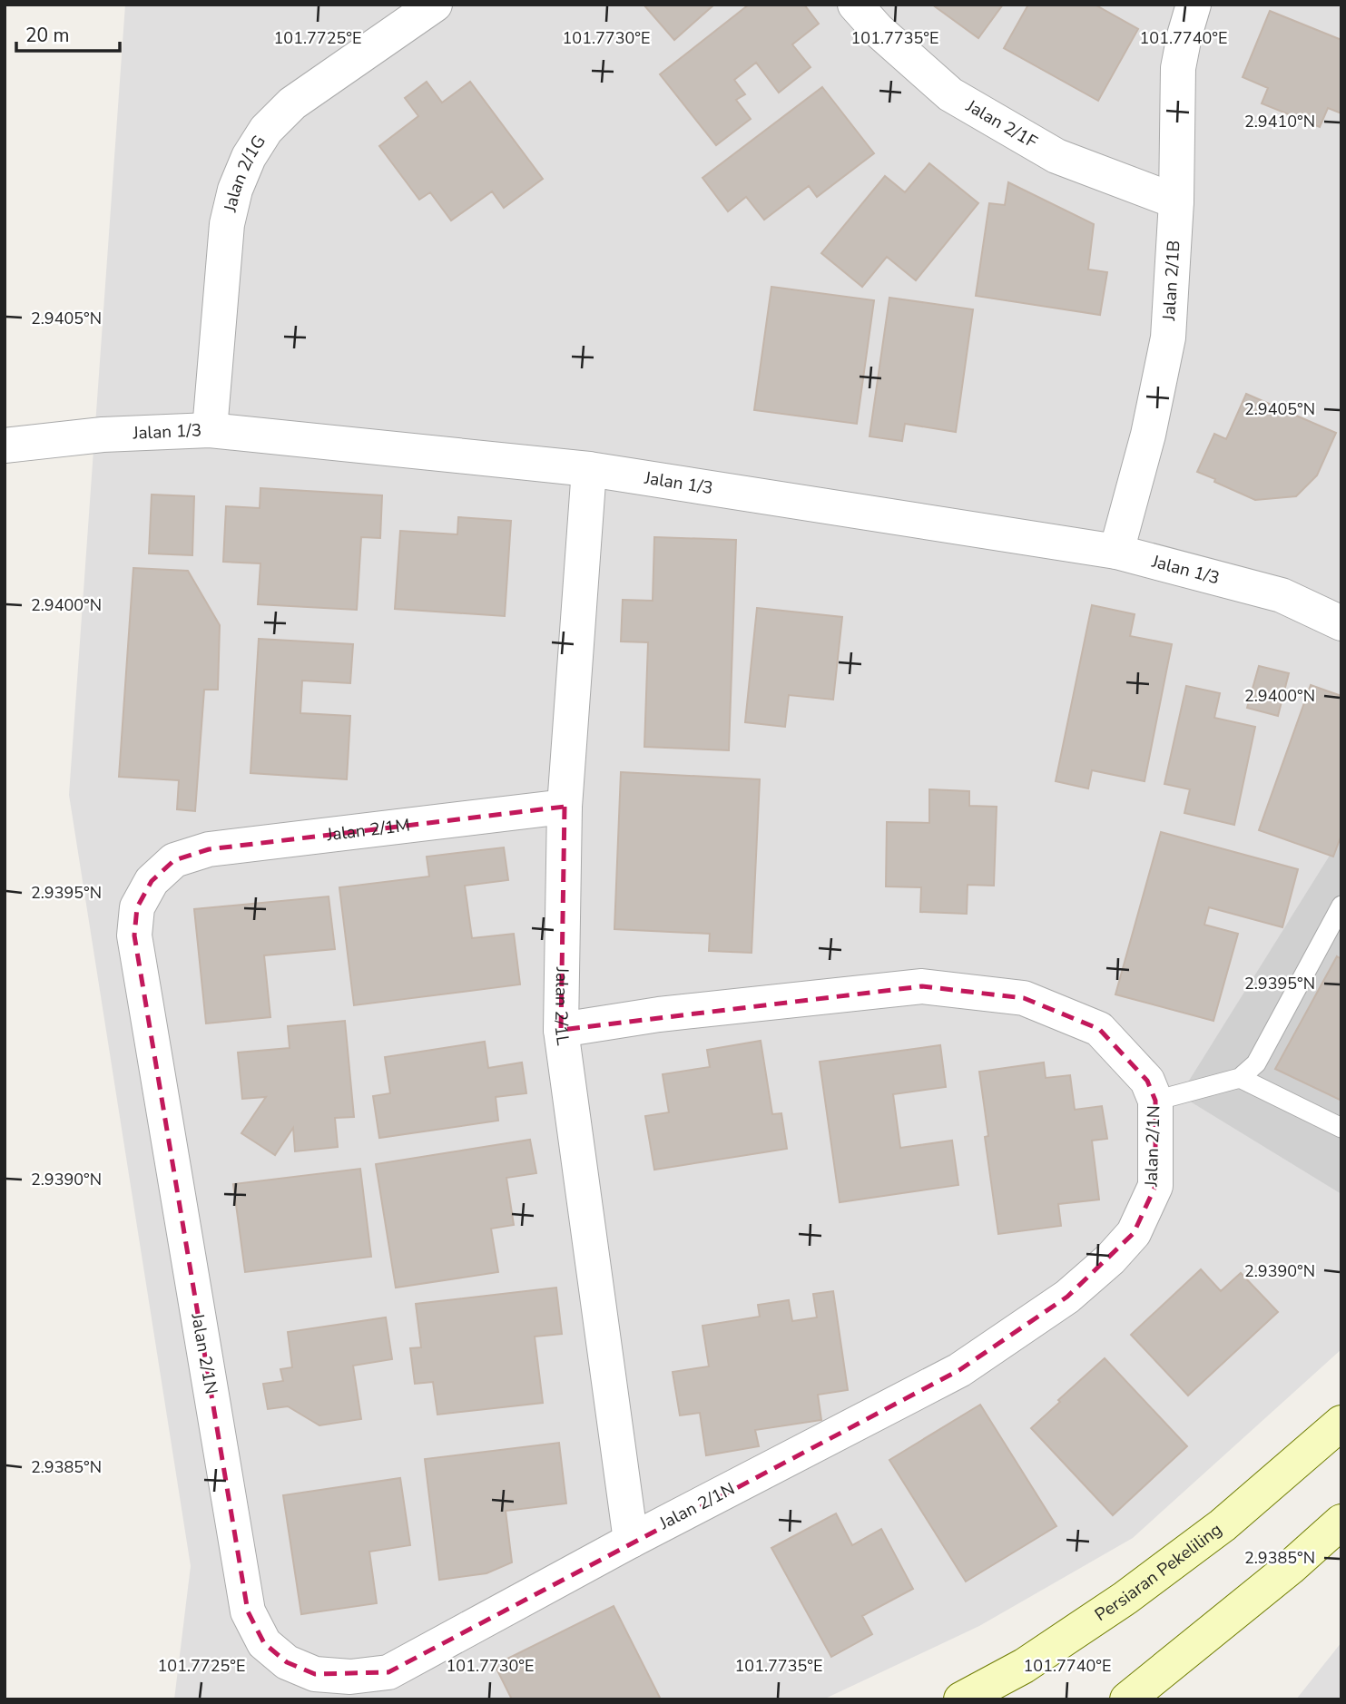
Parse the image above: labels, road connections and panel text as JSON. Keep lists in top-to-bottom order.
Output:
{
  "streets": {
    "main road": ["Persiaran Pekeliling"],
    "street": [
      "Jalan 2/1F",
      "Jalan 2/1G",
      "Jalan 2/1B",
      "Jalan 1/3",
      "Jalan 2/1M",
      "Jalan 2/1L",
      "Jalan 2/1N"
    ]
  },
  "crossings": [
    ["Jalan 2/1F", "Jalan 2/1B"],
    ["Jalan 2/1G", "Jalan 1/3"],
    ["Jalan 2/1B", "Jalan 1/3"],
    ["Jalan 1/3", "Jalan 2/1L"],
    ["Jalan 2/1M", "Jalan 2/1L"],
    ["Jalan 2/1M", "Jalan 2/1N"],
    ["Jalan 2/1L", "Jalan 2/1N"]
  ],
  "scale_bar": "20 m",
  "coordinates": [
    "101.7725°E",
    "101.7730°E",
    "101.7735°E",
    "101.7740°E",
    "2.9410°N",
    "2.9405°N",
    "2.9400°N",
    "2.9395°N",
    "2.9390°N",
    "2.9385°N"
  ]
}
